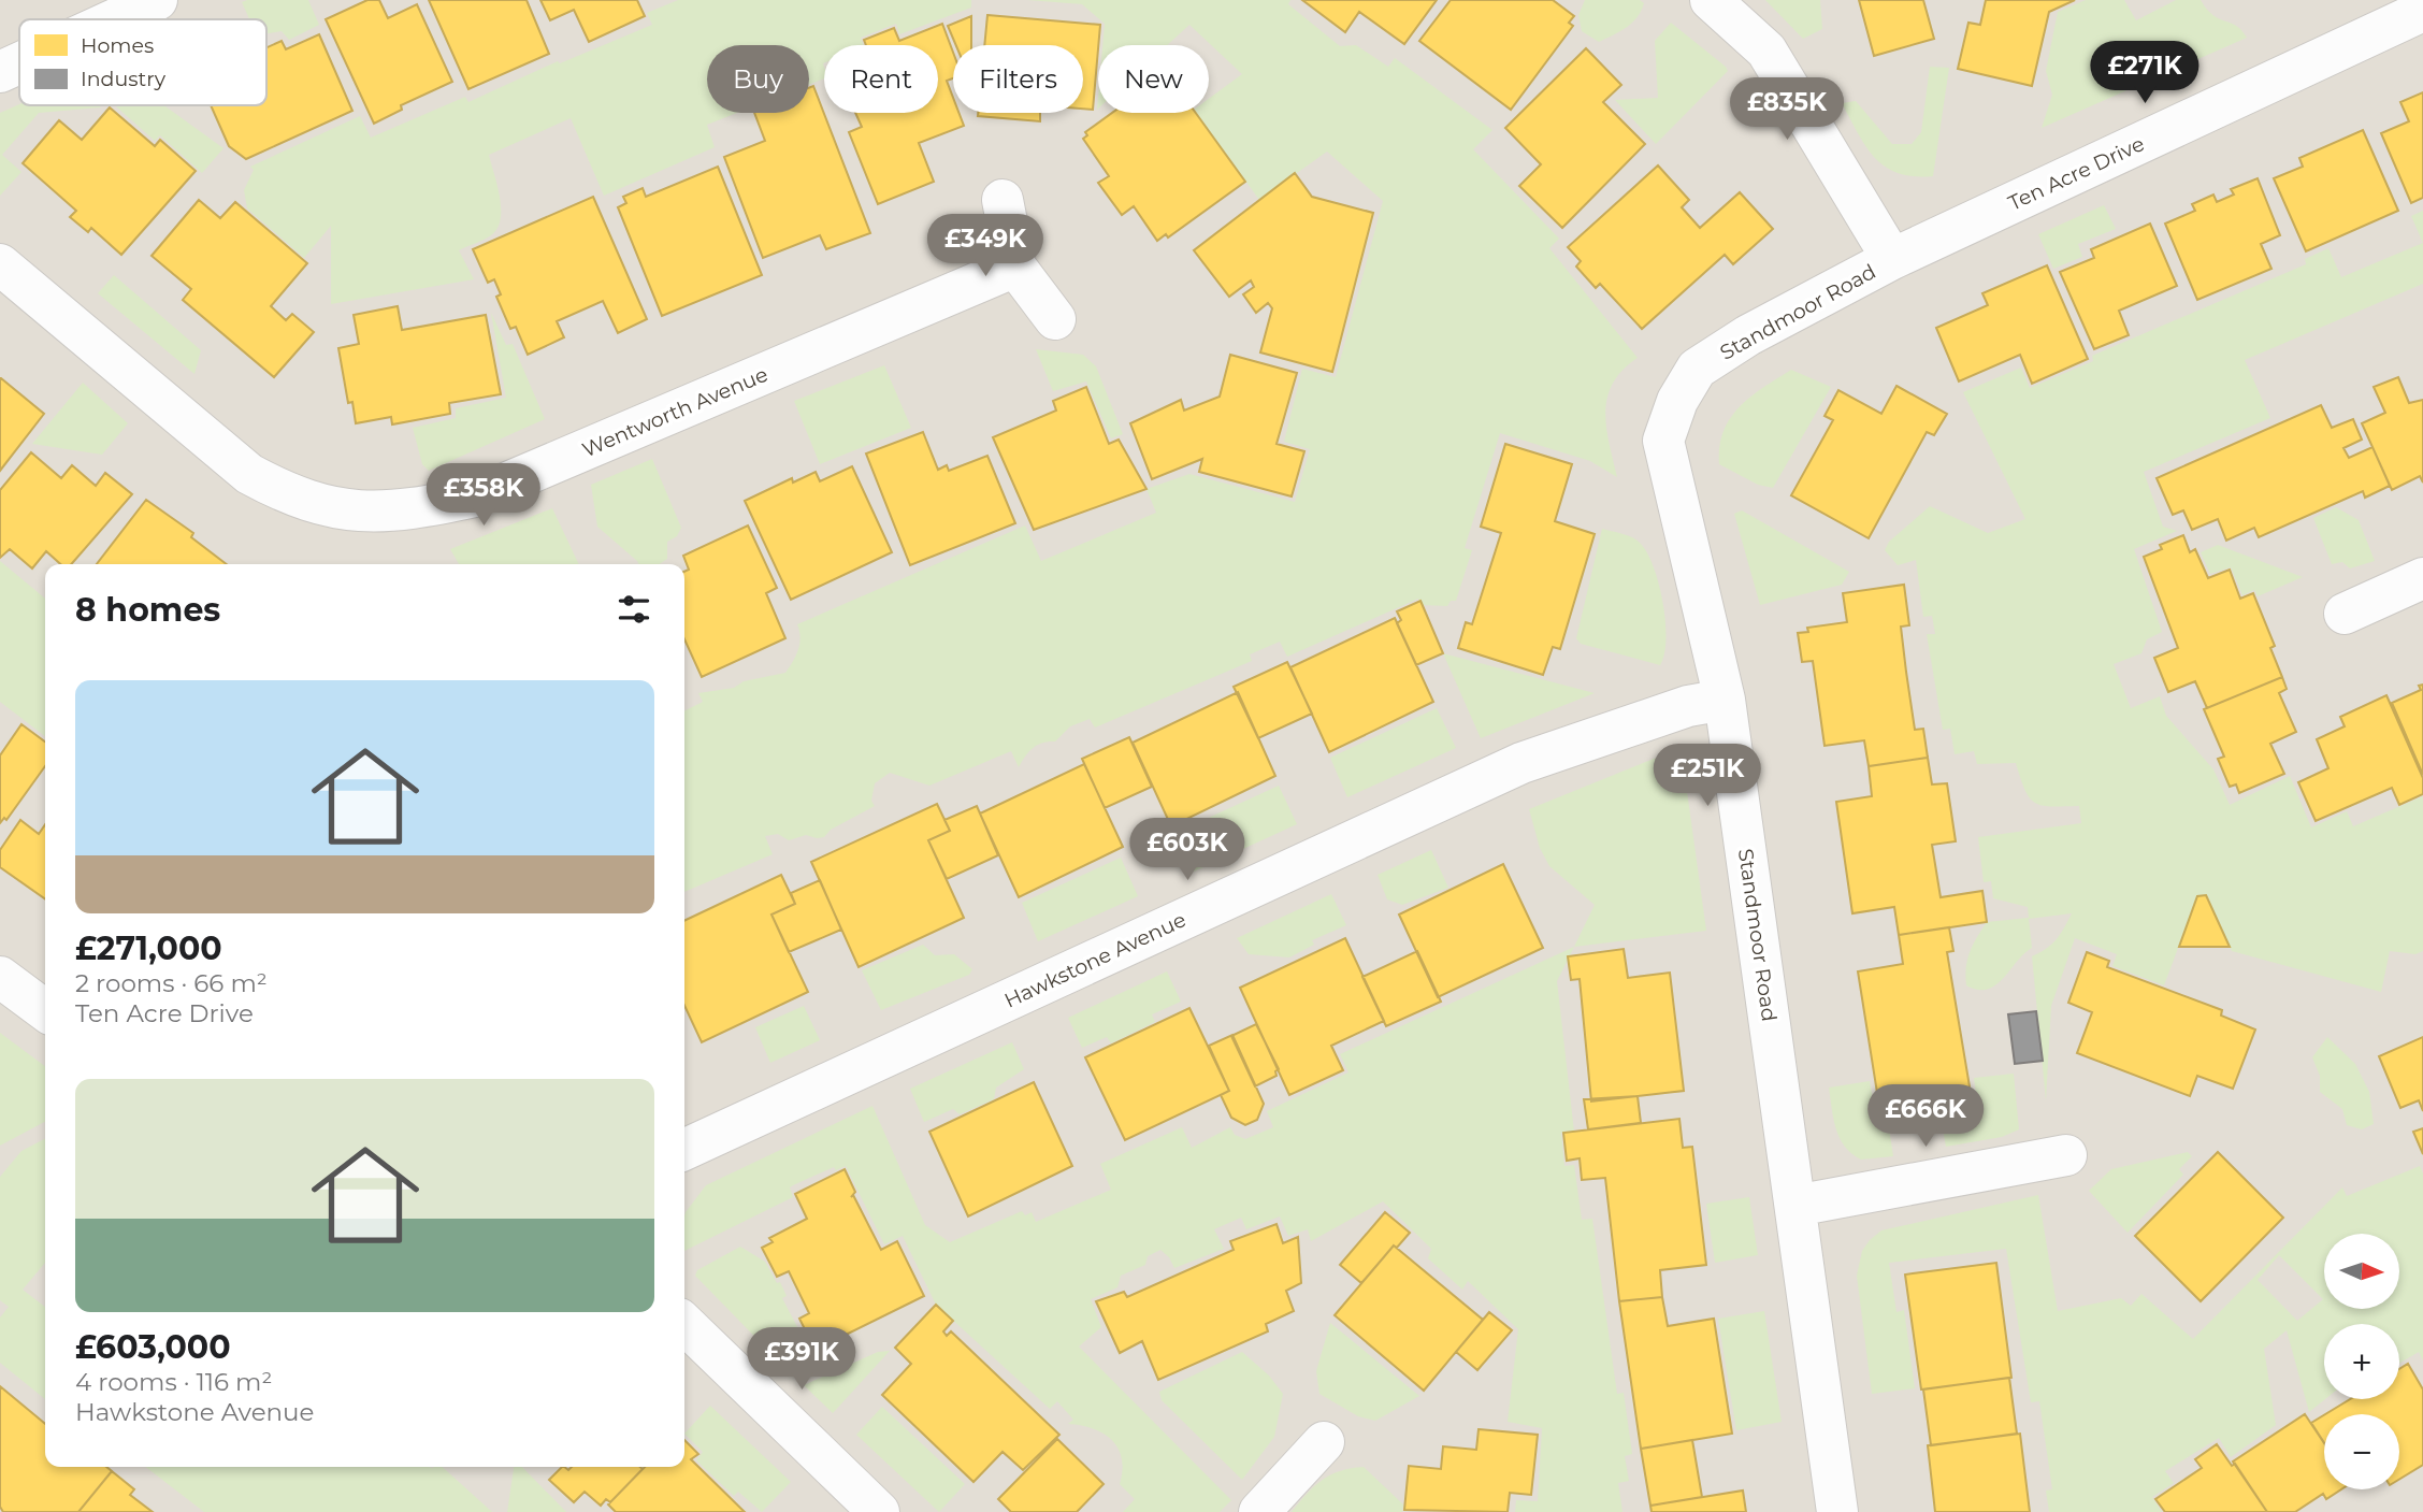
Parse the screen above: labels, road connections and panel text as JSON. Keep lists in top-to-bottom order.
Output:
{
  "streets": {
    "street": [
      "Ten Acre Drive",
      "Standmoor Road",
      "Wentworth Avenue",
      "Hawkstone Avenue"
    ]
  },
  "crossings": [
    ["Ten Acre Drive", "Standmoor Road"],
    ["Standmoor Road", "Hawkstone Avenue"]
  ],
  "legend": ["Homes", "Industry"],
  "north": "right",
  "page": {
    "price": [
      "£271K",
      "£835K",
      "£349K",
      "£358K",
      "£251K",
      "£603K",
      "£666K",
      "£391K"
    ],
    "chip": [
      "Buy",
      "Rent",
      "Filters",
      "New"
    ],
    "heading": "8 homes",
    "list": [
      {
        "name": "£271,000",
        "note": "2 rooms · 66 m² · Ten Acre Drive"
      },
      {
        "name": "£603,000",
        "note": "4 rooms · 116 m² · Hawkstone Avenue"
      }
    ],
    "map_buttons": ["+", "−"]
  }
}
